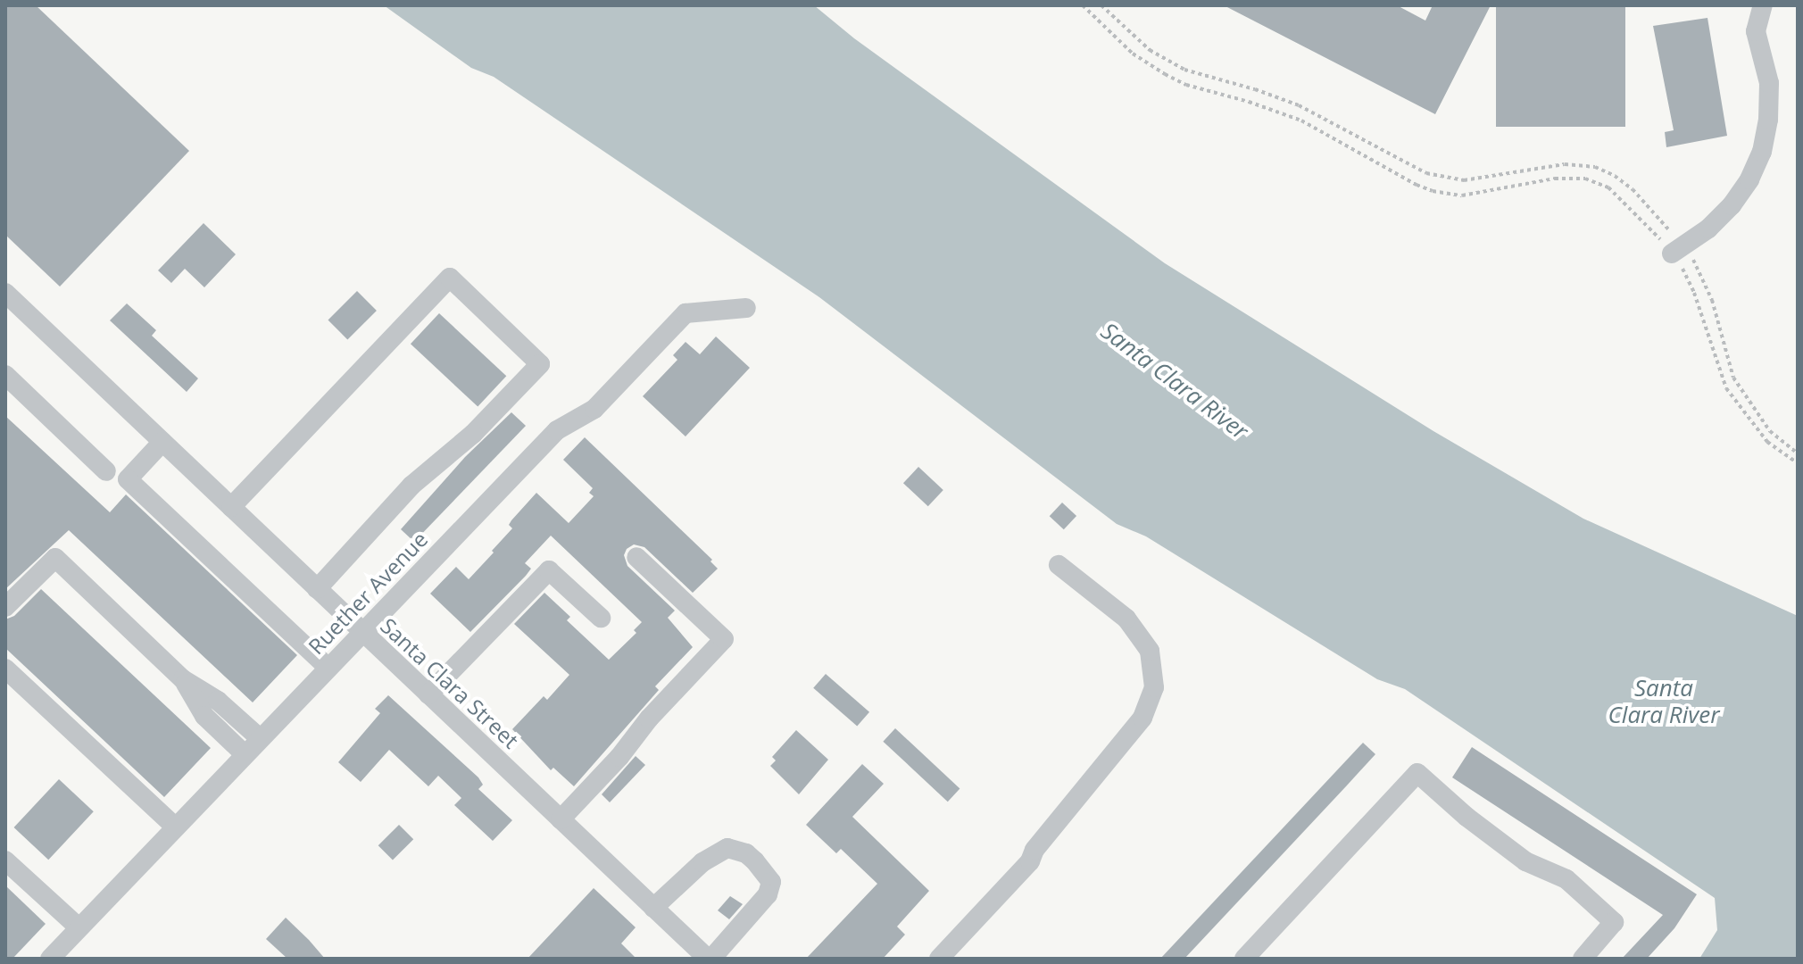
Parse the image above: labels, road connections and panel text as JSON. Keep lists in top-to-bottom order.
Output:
{
  "streets": {
    "street": ["Ruether Avenue", "Santa Clara Street"]
  },
  "crossings": [
    ["Ruether Avenue", "Santa Clara Street"]
  ],
  "water": ["Santa Clara River"]
}
